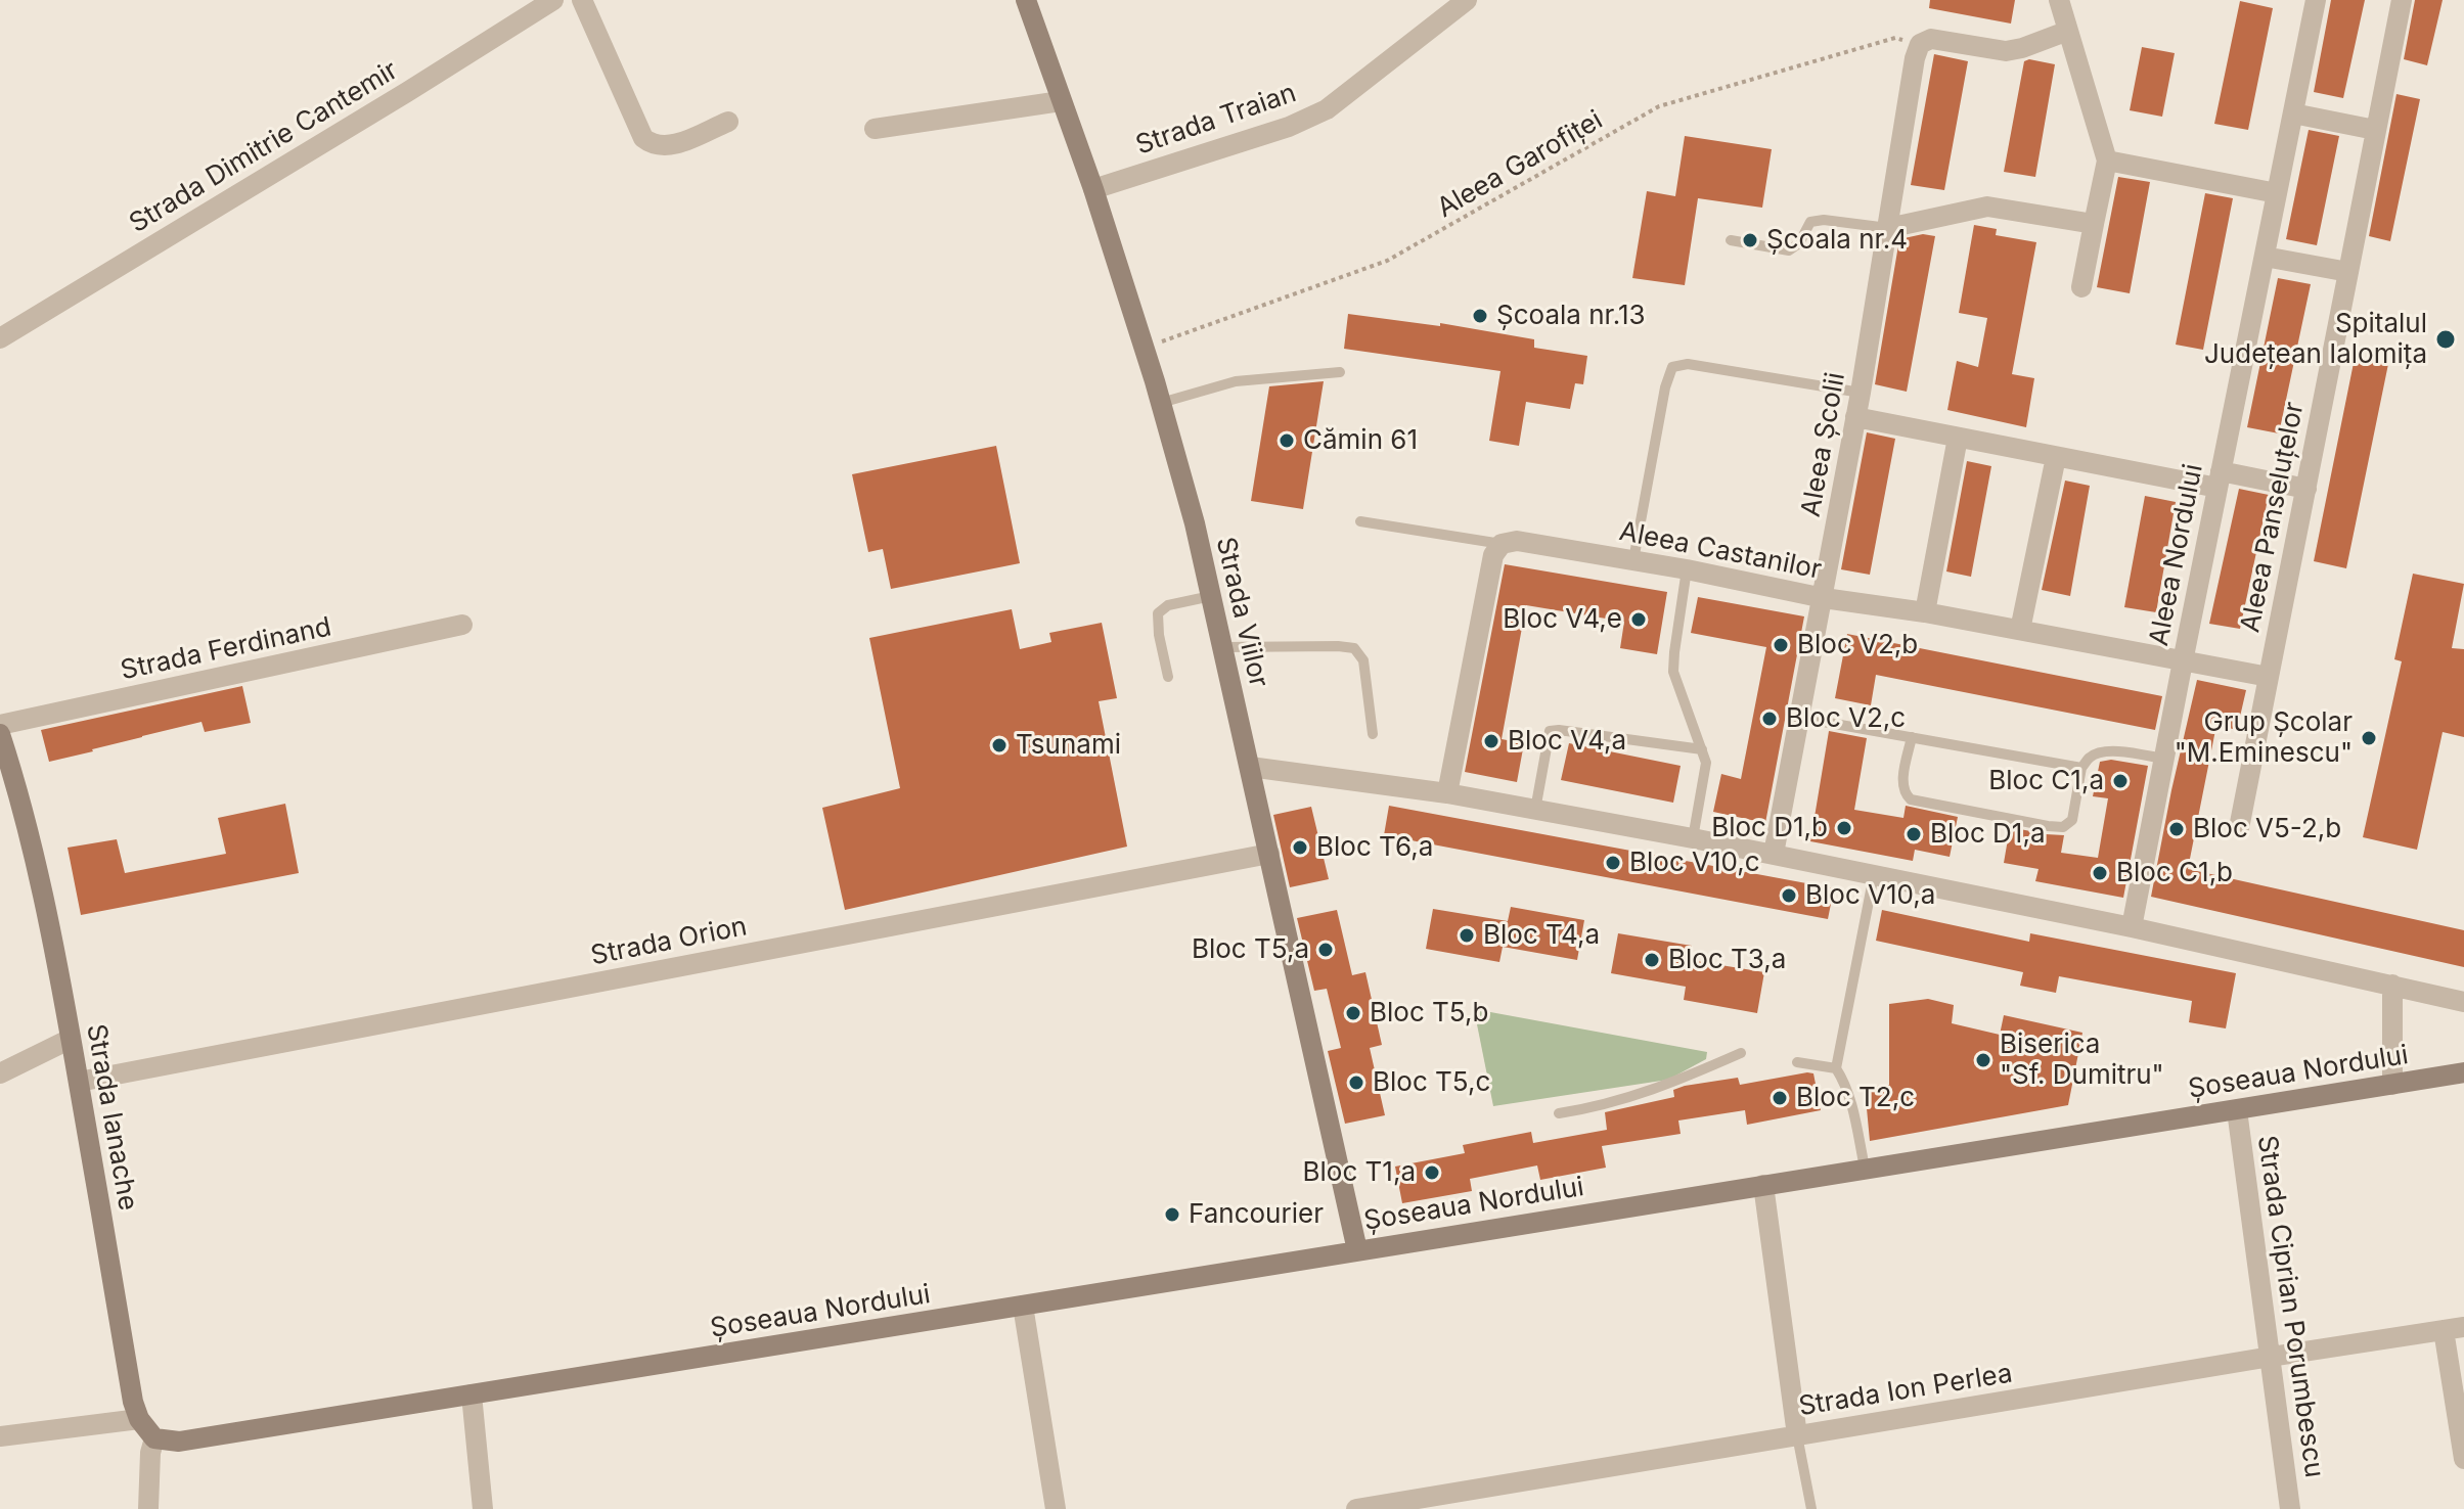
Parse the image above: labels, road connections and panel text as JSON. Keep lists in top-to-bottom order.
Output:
{
  "streets": {
    "street": [
      "Strada Traian",
      "Strada Dimitrie Cantemir",
      "Aleea Școlii",
      "Aleea Panseluțelor",
      "Aleea Castanilor",
      "Aleea Nordului",
      "Strada Viilor",
      "Strada Ferdinand",
      "Strada Orion",
      "Șoseaua Nordului",
      "Strada Ianache",
      "Strada Ciprian Porumbescu",
      "Strada Ion Perlea"
    ],
    "path": ["Aleea Garofiței"]
  },
  "crossings": [
    ["Strada Traian", "Strada Viilor"],
    ["Aleea Garofiței", "Aleea Școlii"],
    ["Aleea Garofiței", "Strada Viilor"],
    ["Aleea Școlii", "Aleea Castanilor"],
    ["Aleea Castanilor", "Aleea Nordului"],
    ["Strada Viilor", "Strada Orion"],
    ["Strada Viilor", "Șoseaua Nordului"],
    ["Strada Orion", "Strada Ianache"],
    ["Șoseaua Nordului", "Strada Ianache"],
    ["Șoseaua Nordului", "Strada Ciprian Porumbescu"],
    ["Strada Ciprian Porumbescu", "Strada Ion Perlea"]
  ],
  "places": [
    "Școala nr.4",
    "Școala nr.13",
    "Spitalul Județean Ialomița",
    "Cămin 61",
    "Bloc V4,e",
    "Bloc V2,b",
    "Bloc V2,c",
    "Grup Școlar \"M.Eminescu\"",
    "Bloc V4,a",
    "Tsunami",
    "Bloc C1,a",
    "Bloc D1,b",
    "Bloc V5-2,b",
    "Bloc D1,a",
    "Bloc T6,a",
    "Bloc V10,c",
    "Bloc C1,b",
    "Bloc V10,a",
    "Bloc T4,a",
    "Bloc T5,a",
    "Bloc T3,a",
    "Bloc T5,b",
    "Biserica \"Sf. Dumitru\"",
    "Bloc T5,c",
    "Bloc T2,c",
    "Bloc T1,a",
    "Fancourier"
  ]
}
